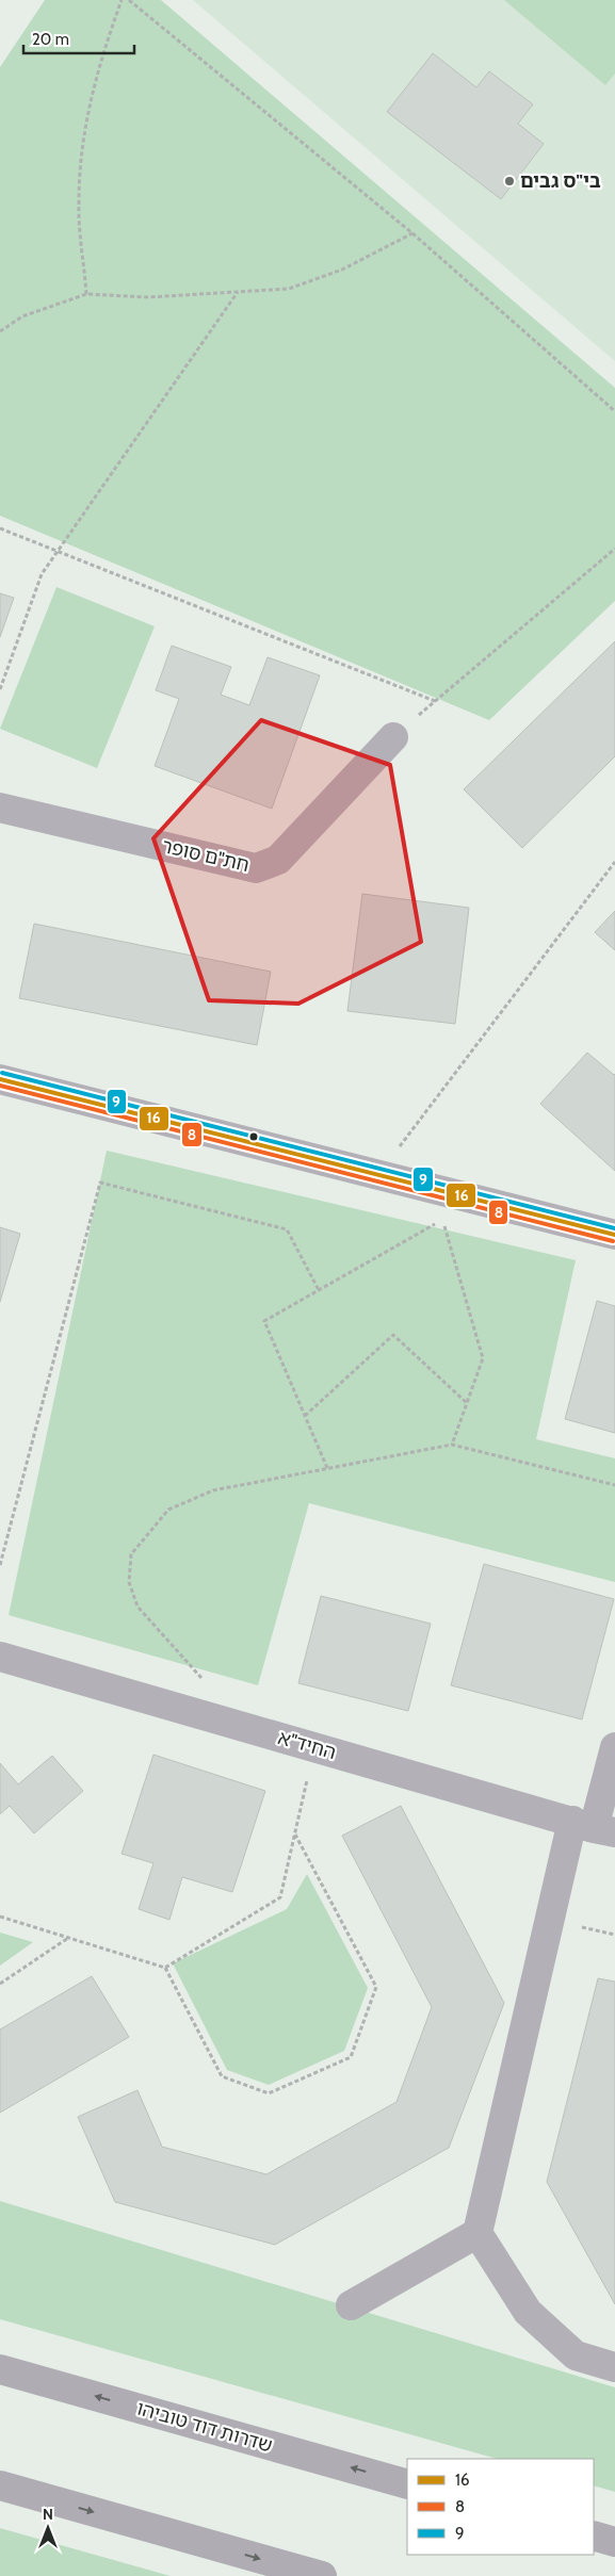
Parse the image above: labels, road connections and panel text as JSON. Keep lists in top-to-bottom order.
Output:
{
  "streets": {
    "highway": ["שדרות דוד טוביהו"],
    "street": ["חת\"ם סופר", "החיד\"א"]
  },
  "places": ["בי\"ס גבים"],
  "lines": ["transit line 9", "transit line 16", "transit line 8"],
  "legend": ["16", "8", "9"],
  "scale_bar": "20 m",
  "north": "top"
}
